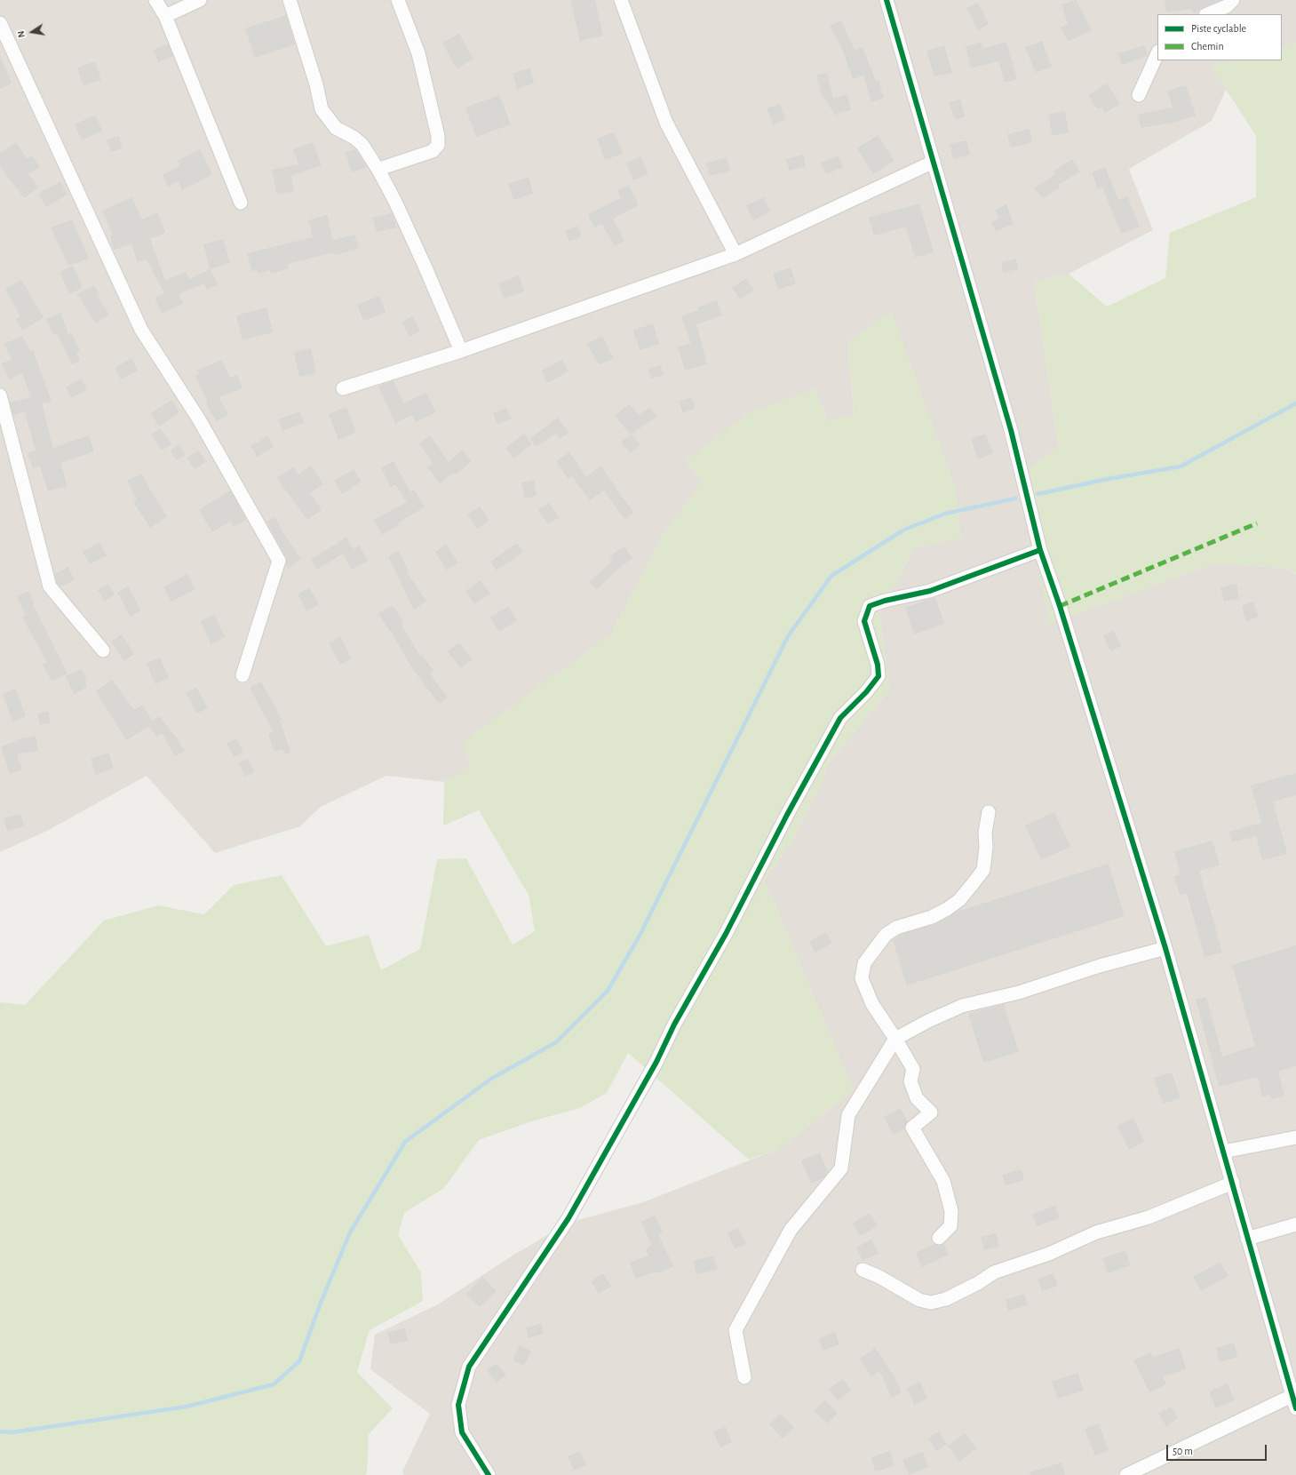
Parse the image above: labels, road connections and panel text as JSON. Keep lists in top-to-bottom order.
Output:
{
  "legend": ["Piste cyclable", "Chemin"],
  "scale_bar": "50 m",
  "north": "left"
}
